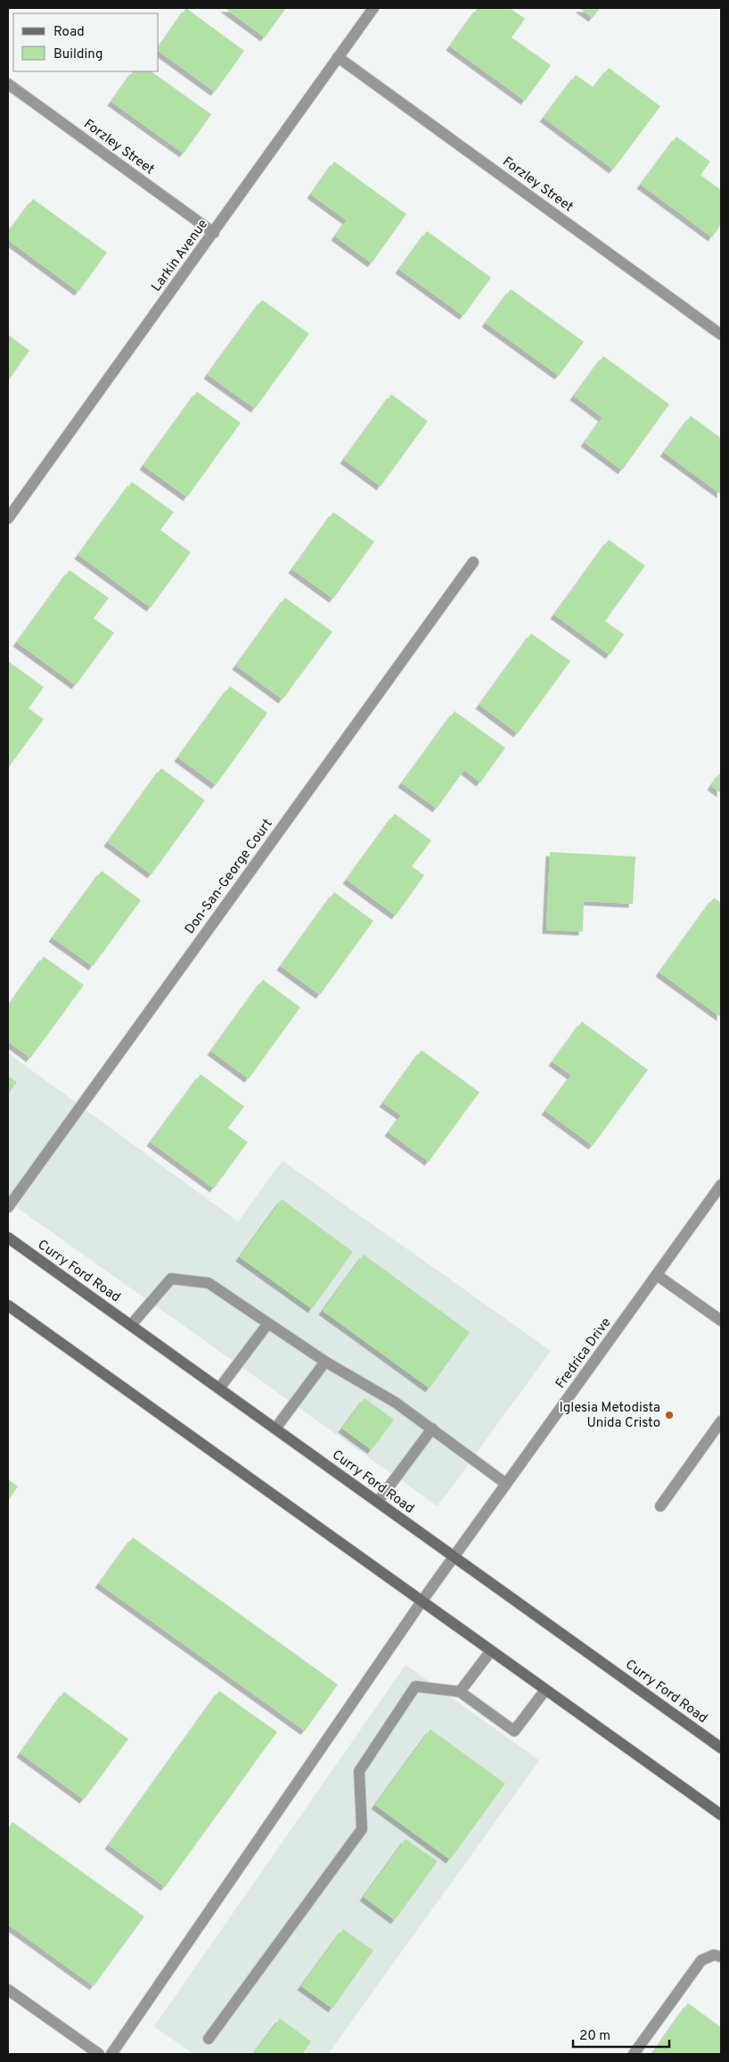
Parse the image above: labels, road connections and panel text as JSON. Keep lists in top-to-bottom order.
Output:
{
  "streets": {
    "main road": ["Curry Ford Road"],
    "street": [
      "Forzley Street",
      "Larkin Avenue",
      "Don-San-George Court",
      "Fredrica Drive"
    ]
  },
  "crossings": [
    ["Forzley Street", "Larkin Avenue"],
    ["Curry Ford Road", "Fredrica Drive"]
  ],
  "places": ["Iglesia Metodista Unida Cristo"],
  "legend": ["Road", "Building"],
  "scale_bar": "20 m"
}
